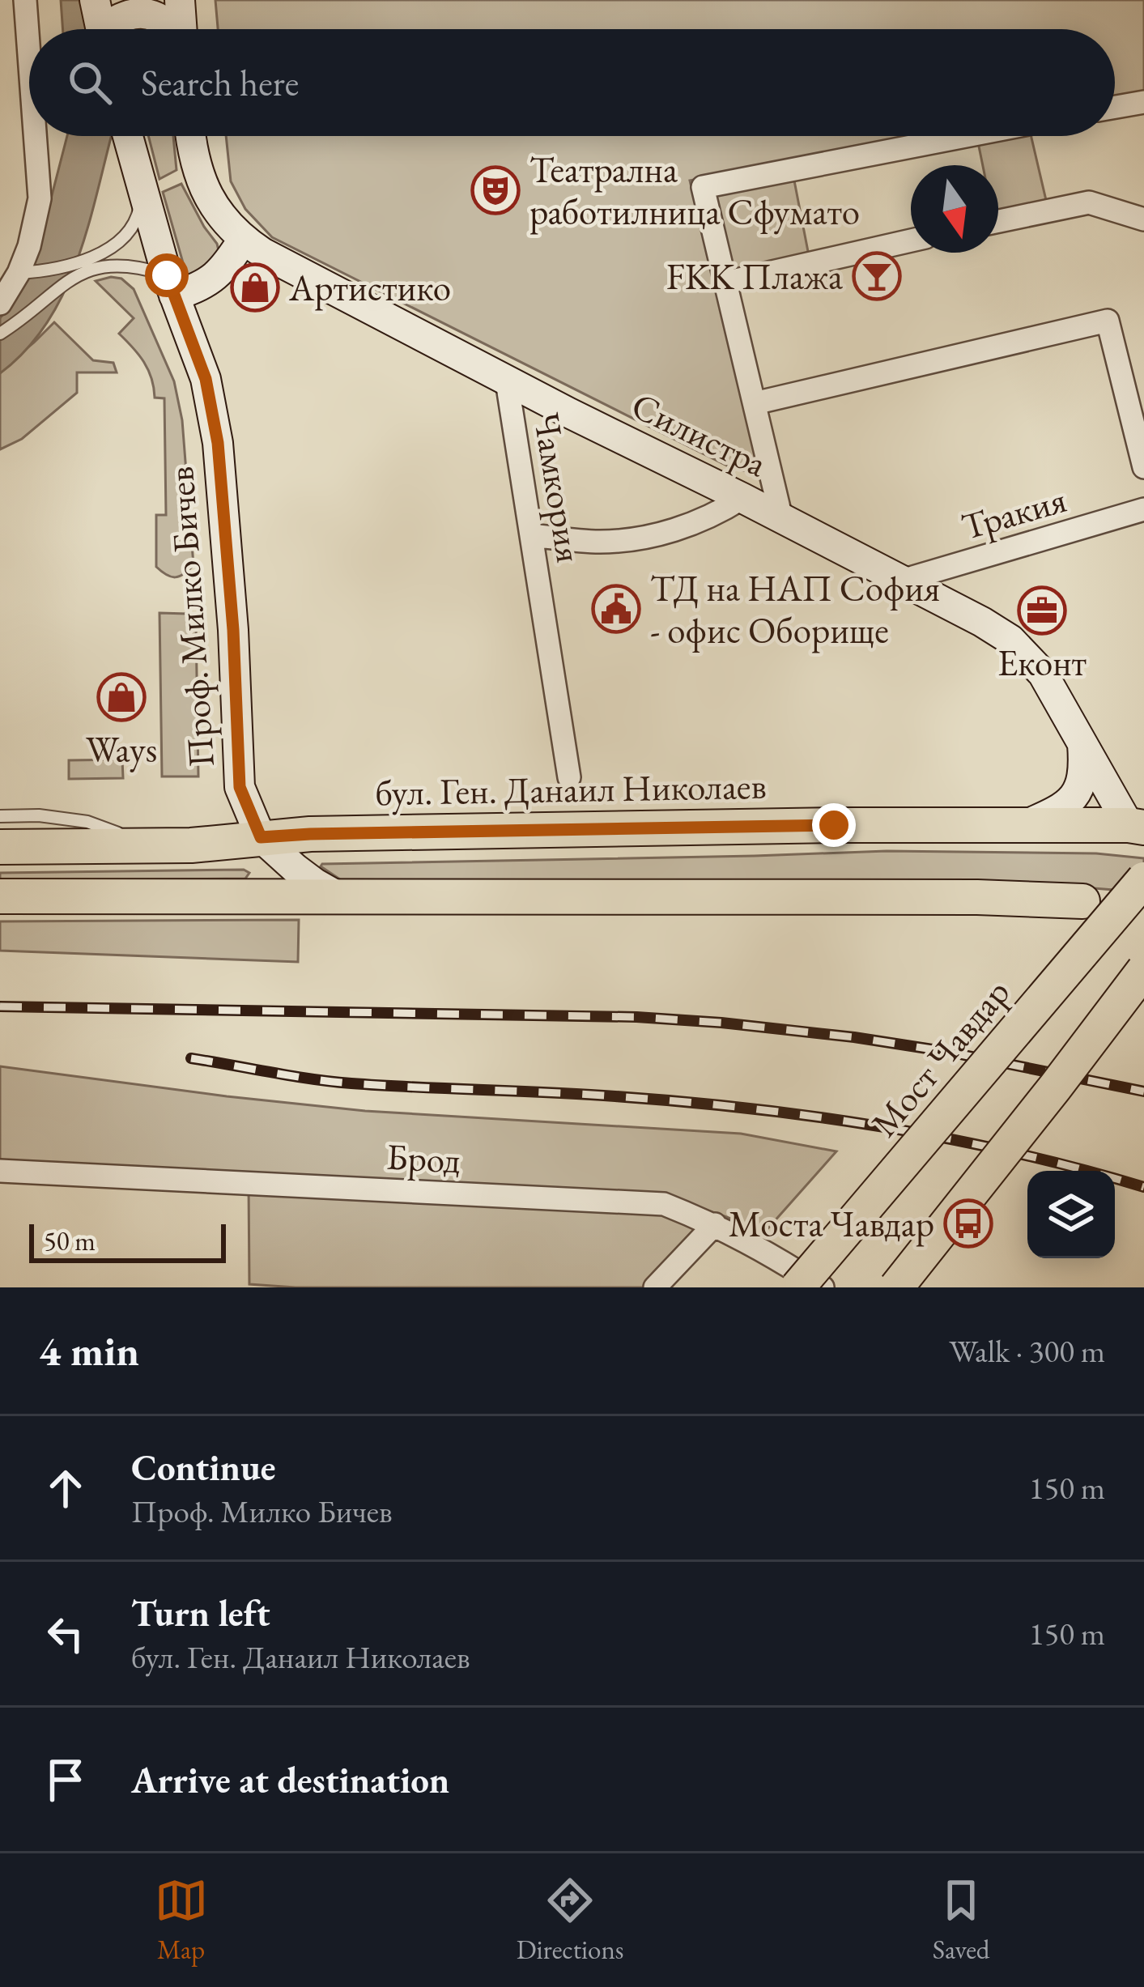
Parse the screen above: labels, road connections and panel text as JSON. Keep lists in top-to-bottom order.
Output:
{
  "streets": {
    "main road": [
      "Силистра",
      "Проф. Милко Бичев",
      "бул. Ген. Данаил Николаев",
      "Мост Чавдар"
    ],
    "street": ["Чамкория", "Тракия", "Брод"]
  },
  "crossings": [
    ["Силистра", "Чамкория"],
    ["Силистра", "Тракия"],
    ["Силистра", "бул. Ген. Данаил Николаев"],
    ["Проф. Милко Бичев", "бул. Ген. Данаил Николаев"]
  ],
  "places": {
    "theatre": ["Театрална работилница Сфумато"],
    "bar": ["FKK Плажа"],
    "shop": ["Артистико", "Ways"],
    "public building": ["ТД на НАП София - офис Оборище"],
    "office": ["Еконт"],
    "bus stop": ["Моста Чавдар"]
  },
  "scale_bar": "50 m",
  "north": "bottom",
  "page": {
    "search": "Search here",
    "scale": "50 m",
    "heading": ["4 min", "Walk · 300 m"],
    "list": [
      ["Continue", "Проф. Милко Бичев", "150 m"],
      ["Turn left", "бул. Ген. Данаил Николаев", "150 m"],
      "Arrive at destination"
    ],
    "nav": ["Map", "Directions", "Saved"]
  }
}
